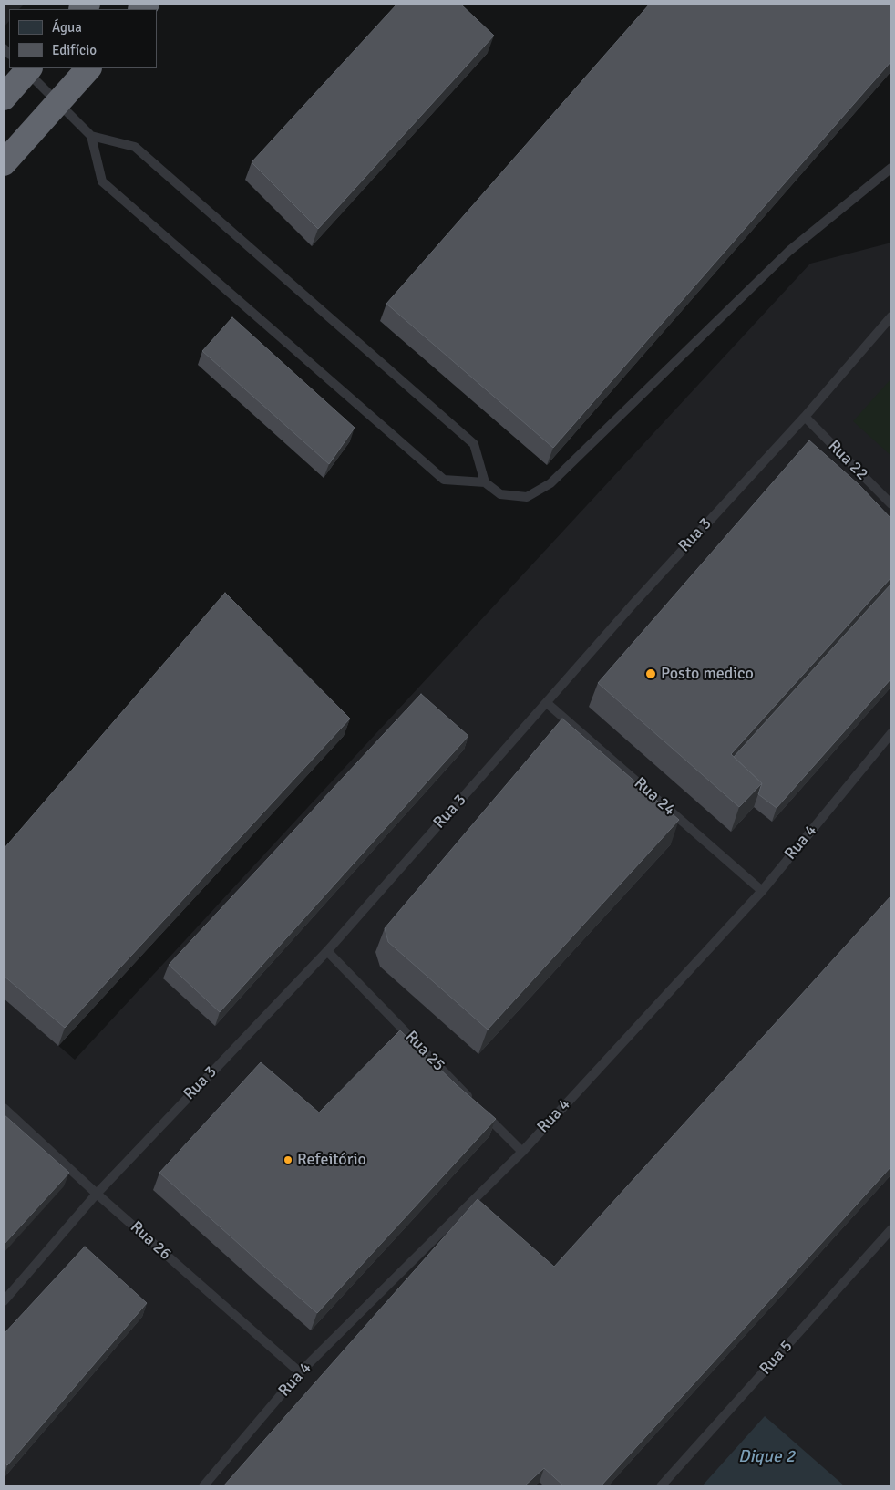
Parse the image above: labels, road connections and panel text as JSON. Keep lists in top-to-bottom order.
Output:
{
  "streets": {
    "lane": [
      "Rua 22",
      "Rua 3",
      "Rua 24",
      "Rua 4",
      "Rua 25",
      "Rua 26",
      "Rua 5"
    ]
  },
  "crossings": [
    ["Rua 22", "Rua 3"],
    ["Rua 3", "Rua 24"],
    ["Rua 3", "Rua 25"],
    ["Rua 3", "Rua 26"],
    ["Rua 24", "Rua 4"],
    ["Rua 4", "Rua 25"],
    ["Rua 4", "Rua 26"]
  ],
  "water": ["Dique 2"],
  "places": ["Posto medico", "Refeitório"],
  "legend": ["Água", "Edifício"]
}
